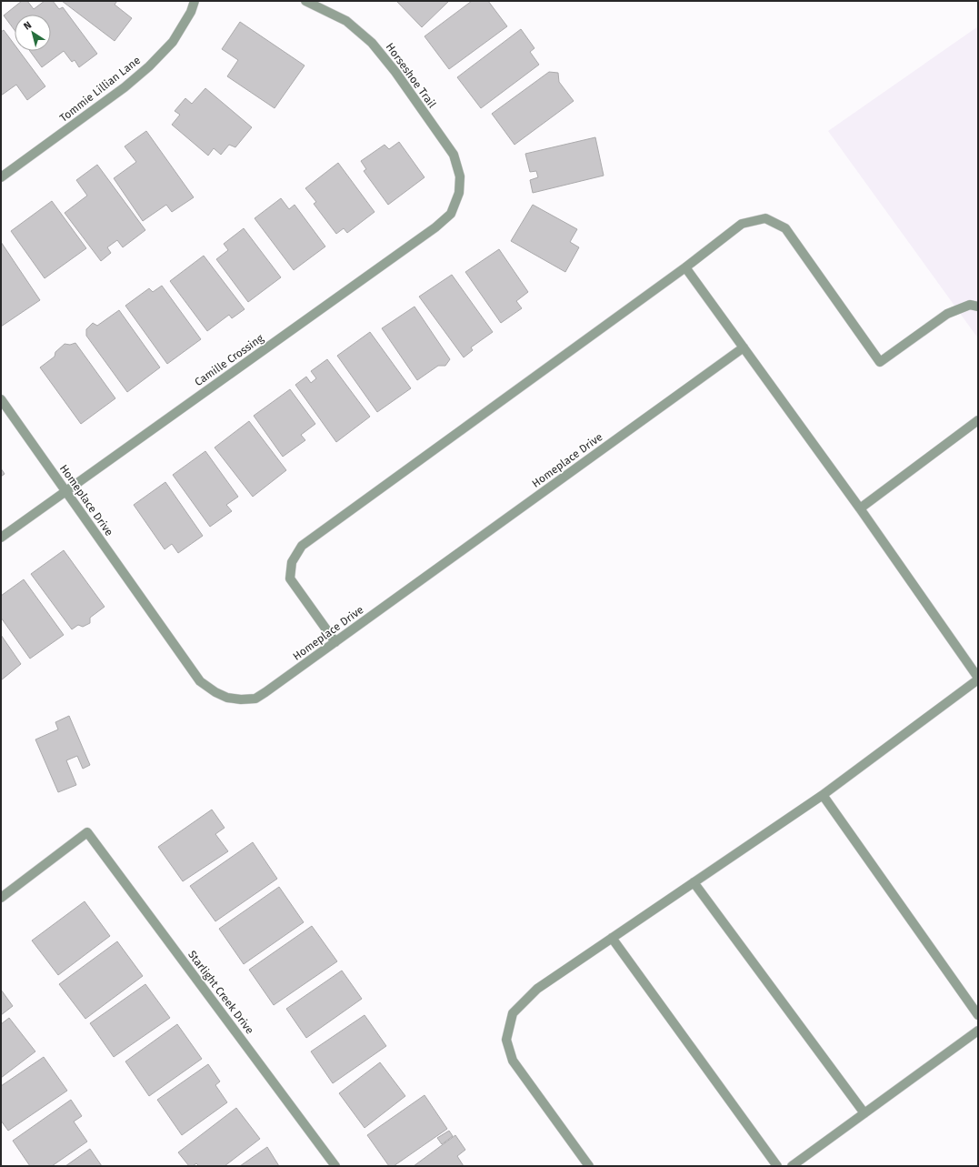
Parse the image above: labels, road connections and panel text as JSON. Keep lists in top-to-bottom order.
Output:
{
  "streets": {
    "street": [
      "Horseshoe Trail",
      "Tommie Lillian Lane",
      "Camille Crossing",
      "Homeplace Drive",
      "Starlight Creek Drive"
    ]
  },
  "crossings": [
    ["Horseshoe Trail", "Camille Crossing"],
    ["Camille Crossing", "Homeplace Drive"]
  ],
  "north": "top left"
}
